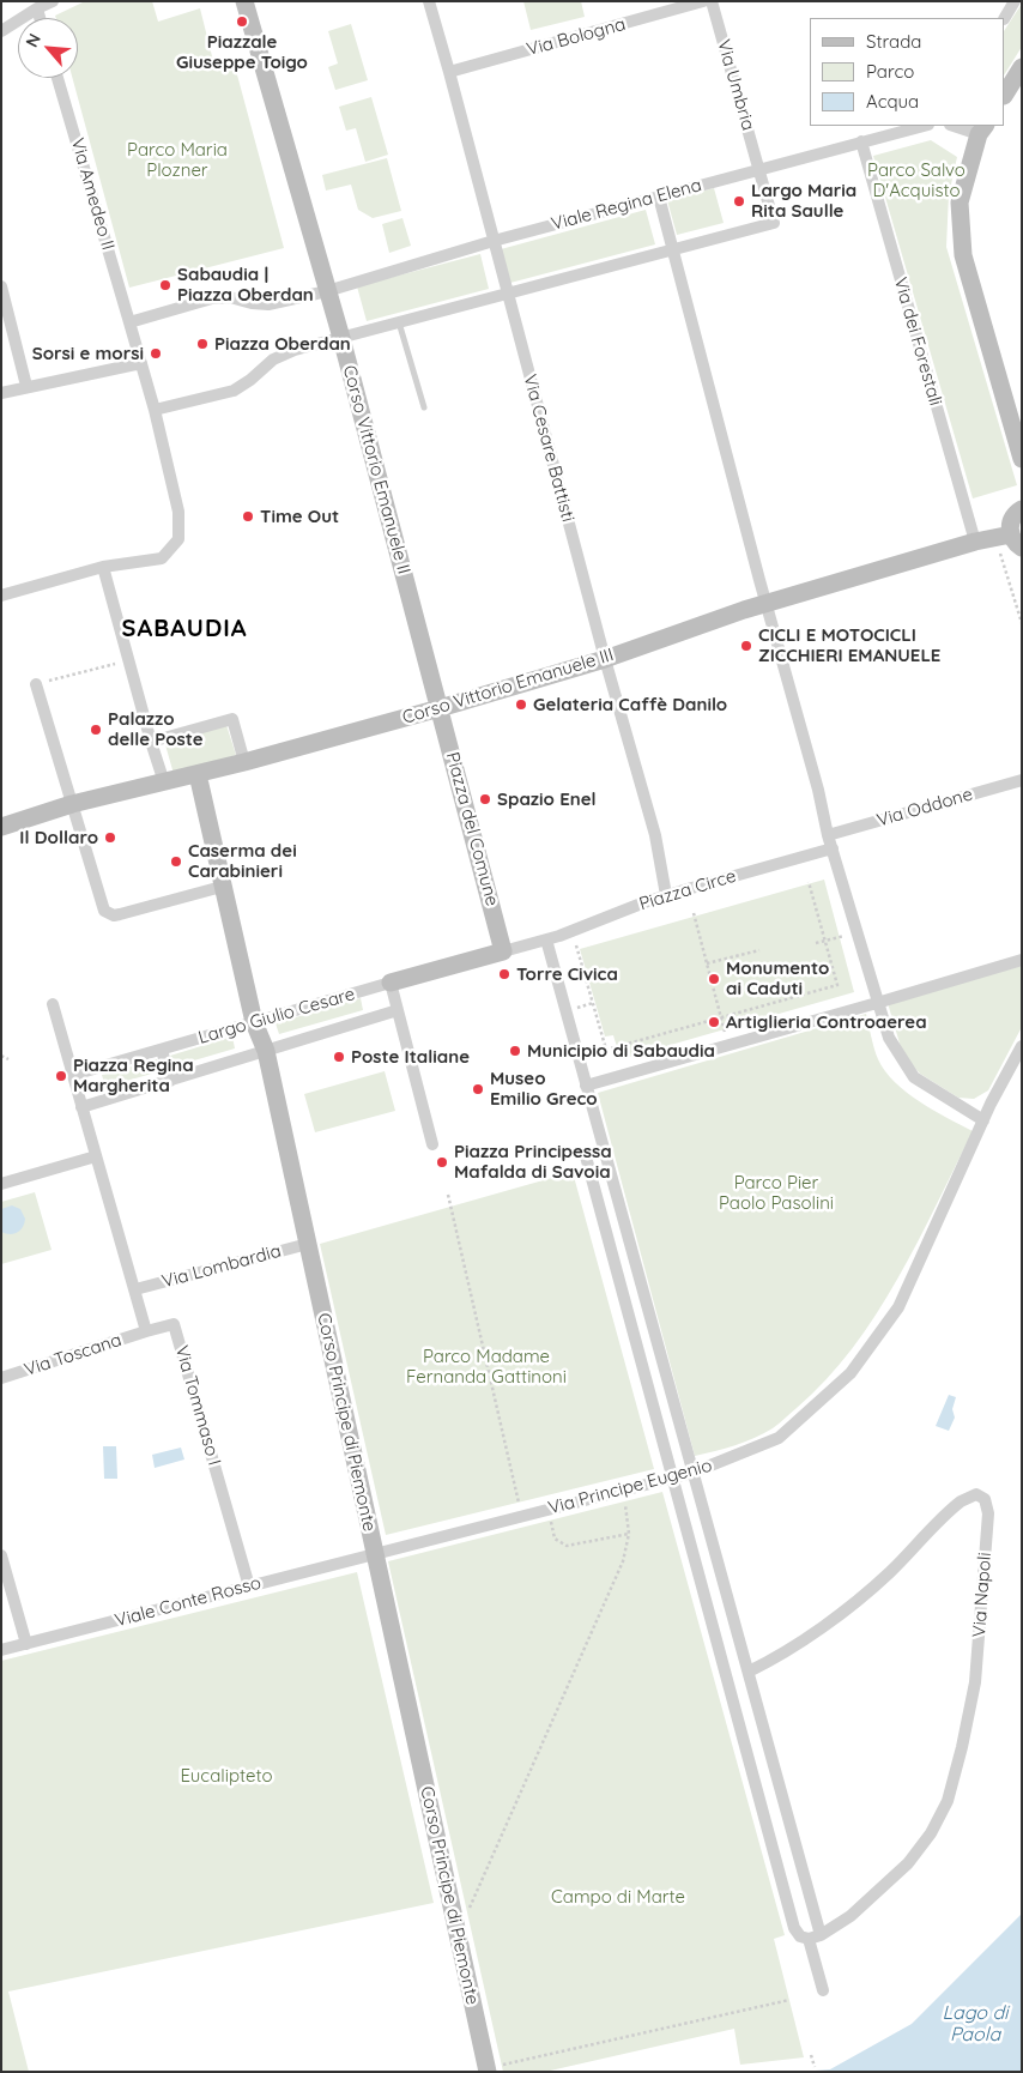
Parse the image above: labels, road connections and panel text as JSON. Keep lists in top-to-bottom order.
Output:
{
  "streets": {
    "street": [
      "Via Bologna",
      "Via Umbria",
      "Via Amedeo II",
      "Viale Regina Elena",
      "Via dei Forestali",
      "Via Cesare Battisti",
      "Corso Vittorio Emanuele II",
      "Corso Vittorio Emanuele III",
      "Via Oddone",
      "Piazza del Comune",
      "Piazza Circe",
      "Largo Giulio Cesare",
      "Via Lombardia",
      "Via Toscana",
      "Via Tommaso I",
      "Corso Principe di Piemonte",
      "Via Principe Eugenio",
      "Via Napoli",
      "Viale Conte Rosso"
    ]
  },
  "crossings": [
    ["Via Bologna", "Via Cesare Battisti"],
    ["Via Umbria", "Viale Regina Elena"],
    ["Via Amedeo II", "Viale Regina Elena"],
    ["Viale Regina Elena", "Via dei Forestali"],
    ["Viale Regina Elena", "Via Cesare Battisti"],
    ["Viale Regina Elena", "Corso Vittorio Emanuele II"],
    ["Via dei Forestali", "Corso Vittorio Emanuele III"],
    ["Via Cesare Battisti", "Corso Vittorio Emanuele III"],
    ["Via Cesare Battisti", "Piazza Circe"],
    ["Corso Vittorio Emanuele II", "Corso Vittorio Emanuele III"],
    ["Corso Vittorio Emanuele II", "Piazza del Comune"],
    ["Corso Vittorio Emanuele III", "Piazza del Comune"],
    ["Corso Vittorio Emanuele III", "Corso Principe di Piemonte"],
    ["Largo Giulio Cesare", "Corso Principe di Piemonte"],
    ["Via Lombardia", "Corso Principe di Piemonte"],
    ["Via Toscana", "Via Tommaso I"],
    ["Via Tommaso I", "Viale Conte Rosso"],
    ["Corso Principe di Piemonte", "Via Principe Eugenio"],
    ["Corso Principe di Piemonte", "Viale Conte Rosso"],
    ["Via Principe Eugenio", "Viale Conte Rosso"]
  ],
  "districts": ["SABAUDIA"],
  "water": ["Lago di Paola"],
  "parks": [
    "Parco Maria Plozner",
    "Parco Salvo D'Acquisto",
    "Parco Pier Paolo Pasolini",
    "Parco Madame Fernanda Gattinoni",
    "Eucalipteto",
    "Campo di Marte"
  ],
  "places": [
    "Piazzale Giuseppe Toigo",
    "Largo Maria Rita Saulle",
    "Sabaudia | Piazza Oberdan",
    "Piazza Oberdan",
    "Sorsi e morsi",
    "Time Out",
    "CICLI E MOTOCICLI ZICCHIERI EMANUELE",
    "Gelateria Caffè Danilo",
    "Palazzo delle Poste",
    "Spazio Enel",
    "Il Dollaro",
    "Caserma dei Carabinieri",
    "Torre Civica",
    "Monumento ai Caduti",
    "Artiglieria Controaerea",
    "Municipio di Sabaudia",
    "Poste Italiane",
    "Piazza Regina Margherita",
    "Museo Emilio Greco",
    "Piazza Principessa Mafalda di Savoia"
  ],
  "legend": ["Strada", "Parco", "Acqua"],
  "north": "top left"
}
